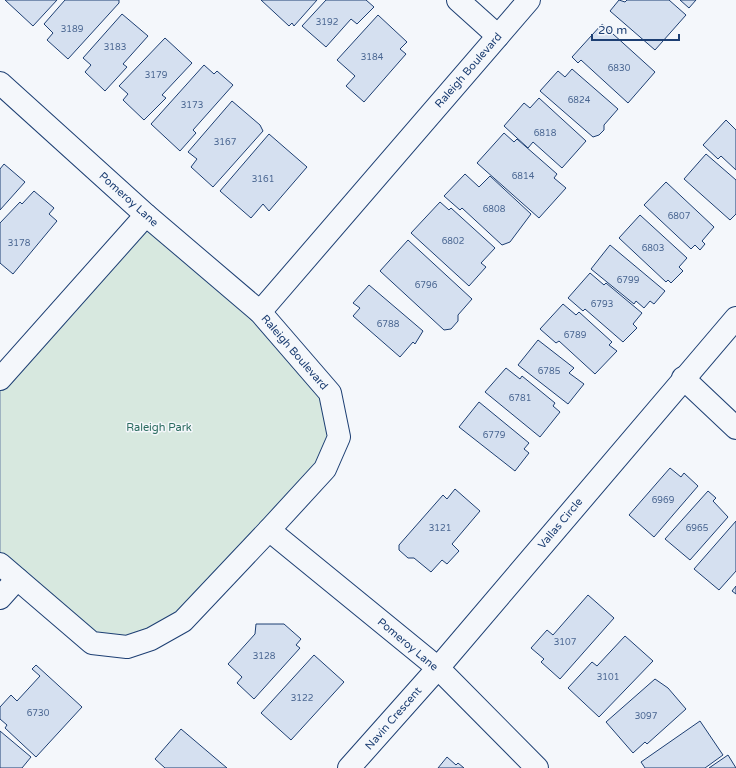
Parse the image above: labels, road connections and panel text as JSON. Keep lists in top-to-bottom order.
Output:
{
  "streets": {
    "street": [
      "Raleigh Boulevard",
      "Pomeroy Lane",
      "Vallas Circle",
      "Navin Crescent"
    ]
  },
  "crossings": [
    ["Raleigh Boulevard", "Pomeroy Lane"],
    ["Pomeroy Lane", "Vallas Circle"],
    ["Pomeroy Lane", "Navin Crescent"],
    ["Vallas Circle", "Navin Crescent"]
  ],
  "parks": ["Raleigh Park"],
  "house_numbers": [
    "3192",
    "3189",
    "3183",
    "3184",
    "6830",
    "3179",
    "6824",
    "3173",
    "6818",
    "3167",
    "6814",
    "3161",
    "6808",
    "6807",
    "6802",
    "3178",
    "6803",
    "6799",
    "6796",
    "6793",
    "6788",
    "6789",
    "6785",
    "6781",
    "6779",
    "6969",
    "3121",
    "6965",
    "3107",
    "3128",
    "3101",
    "3122",
    "6730",
    "3097"
  ],
  "scale_bar": "20 m"
}
